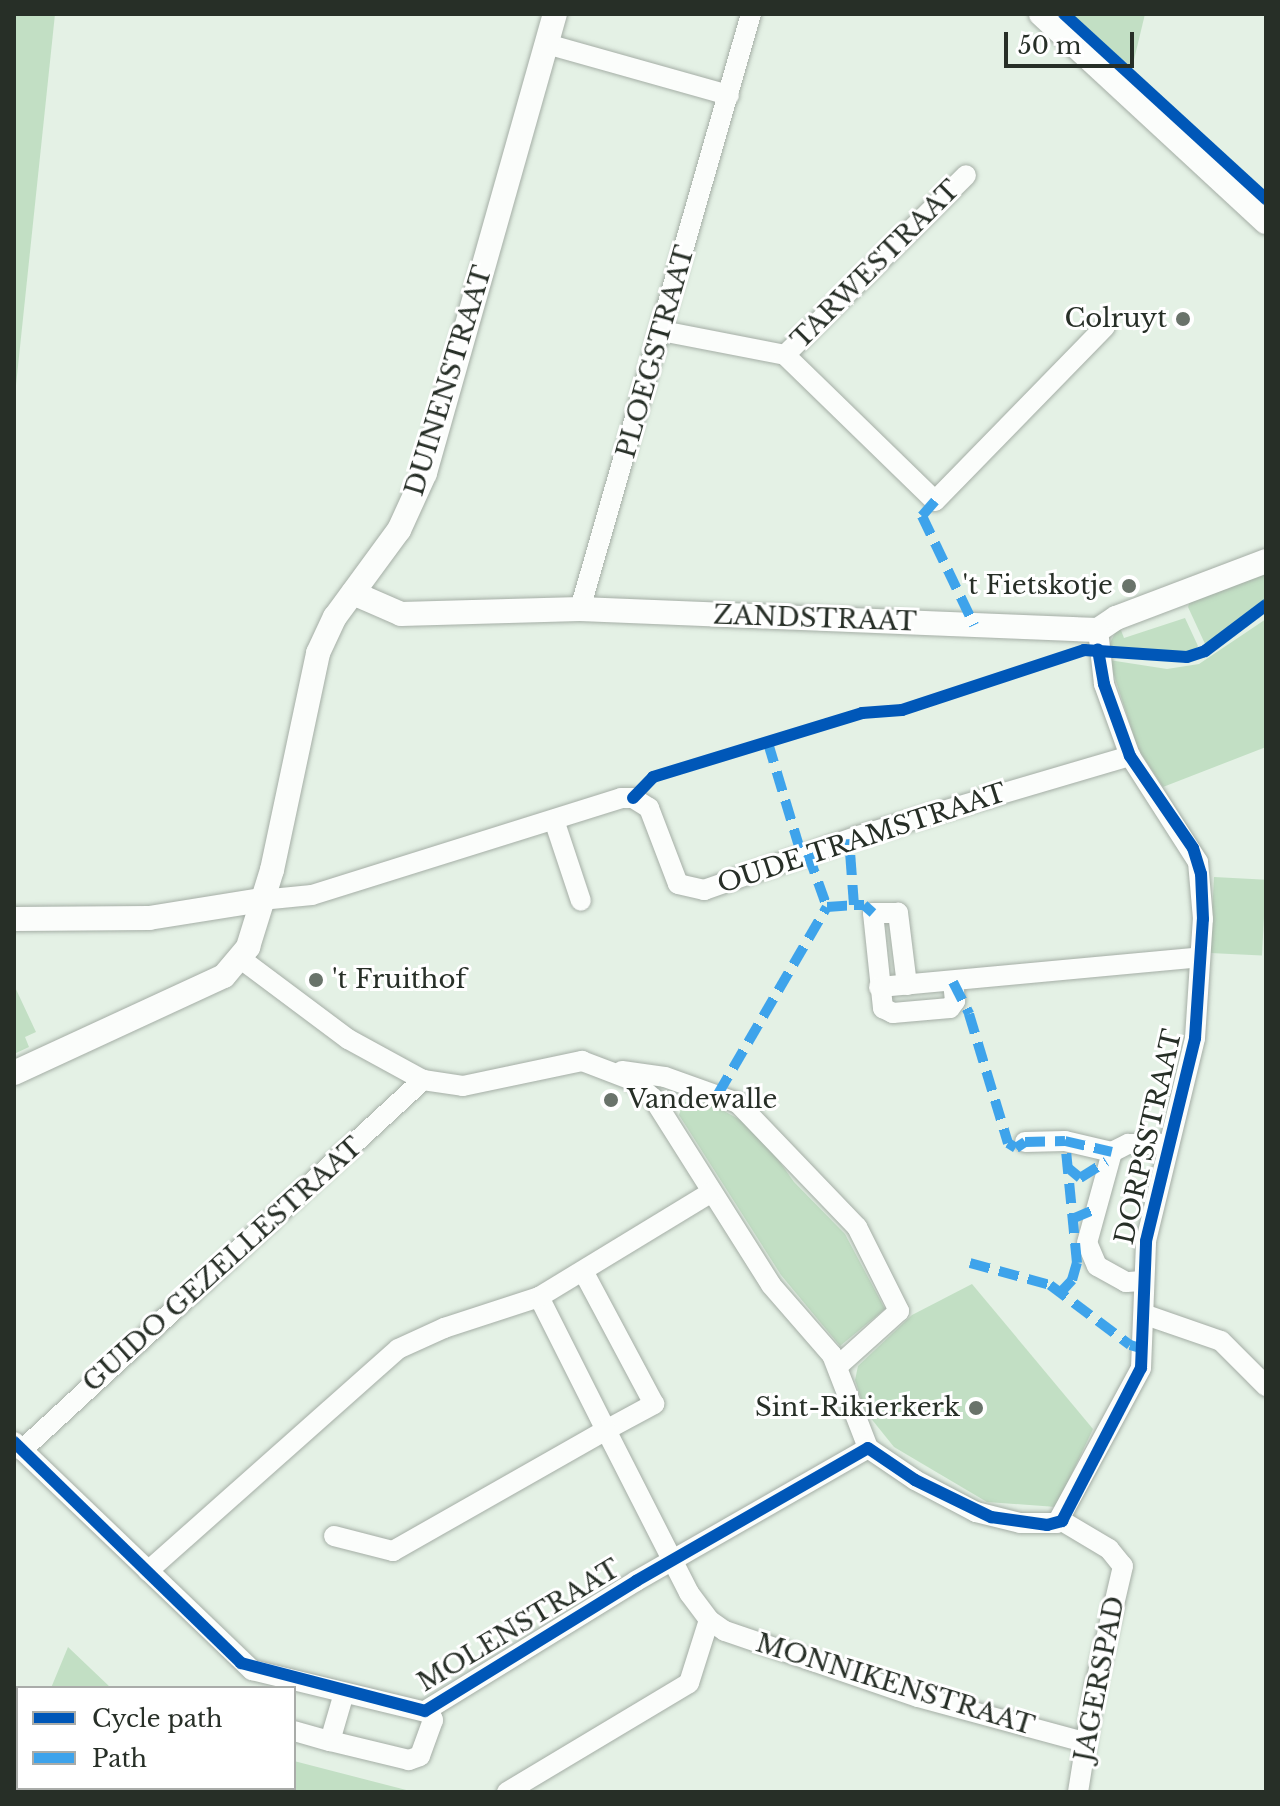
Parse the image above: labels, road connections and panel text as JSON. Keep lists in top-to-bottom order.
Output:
{
  "streets": {
    "street": [
      "TARWESTRAAT",
      "PLOEGSTRAAT",
      "DUINENSTRAAT",
      "ZANDSTRAAT",
      "OUDE TRAMSTRAAT",
      "DORPSSTRAAT",
      "GUIDO GEZELLESTRAAT",
      "MOLENSTRAAT",
      "JAGERSPAD",
      "MONNIKENSTRAAT"
    ]
  },
  "crossings": [
    ["PLOEGSTRAAT", "ZANDSTRAAT"],
    ["DUINENSTRAAT", "ZANDSTRAAT"],
    ["DUINENSTRAAT", "OUDE TRAMSTRAAT"],
    ["ZANDSTRAAT", "DORPSSTRAAT"],
    ["OUDE TRAMSTRAAT", "DORPSSTRAAT"],
    ["DORPSSTRAAT", "JAGERSPAD"],
    ["GUIDO GEZELLESTRAAT", "MOLENSTRAAT"],
    ["JAGERSPAD", "MONNIKENSTRAAT"]
  ],
  "places": [
    "Colruyt",
    "'t Fietskotje",
    "'t Fruithof",
    "Vandewalle",
    "Sint-Rikierkerk"
  ],
  "legend": ["Cycle path", "Path"],
  "scale_bar": "50 m"
}
